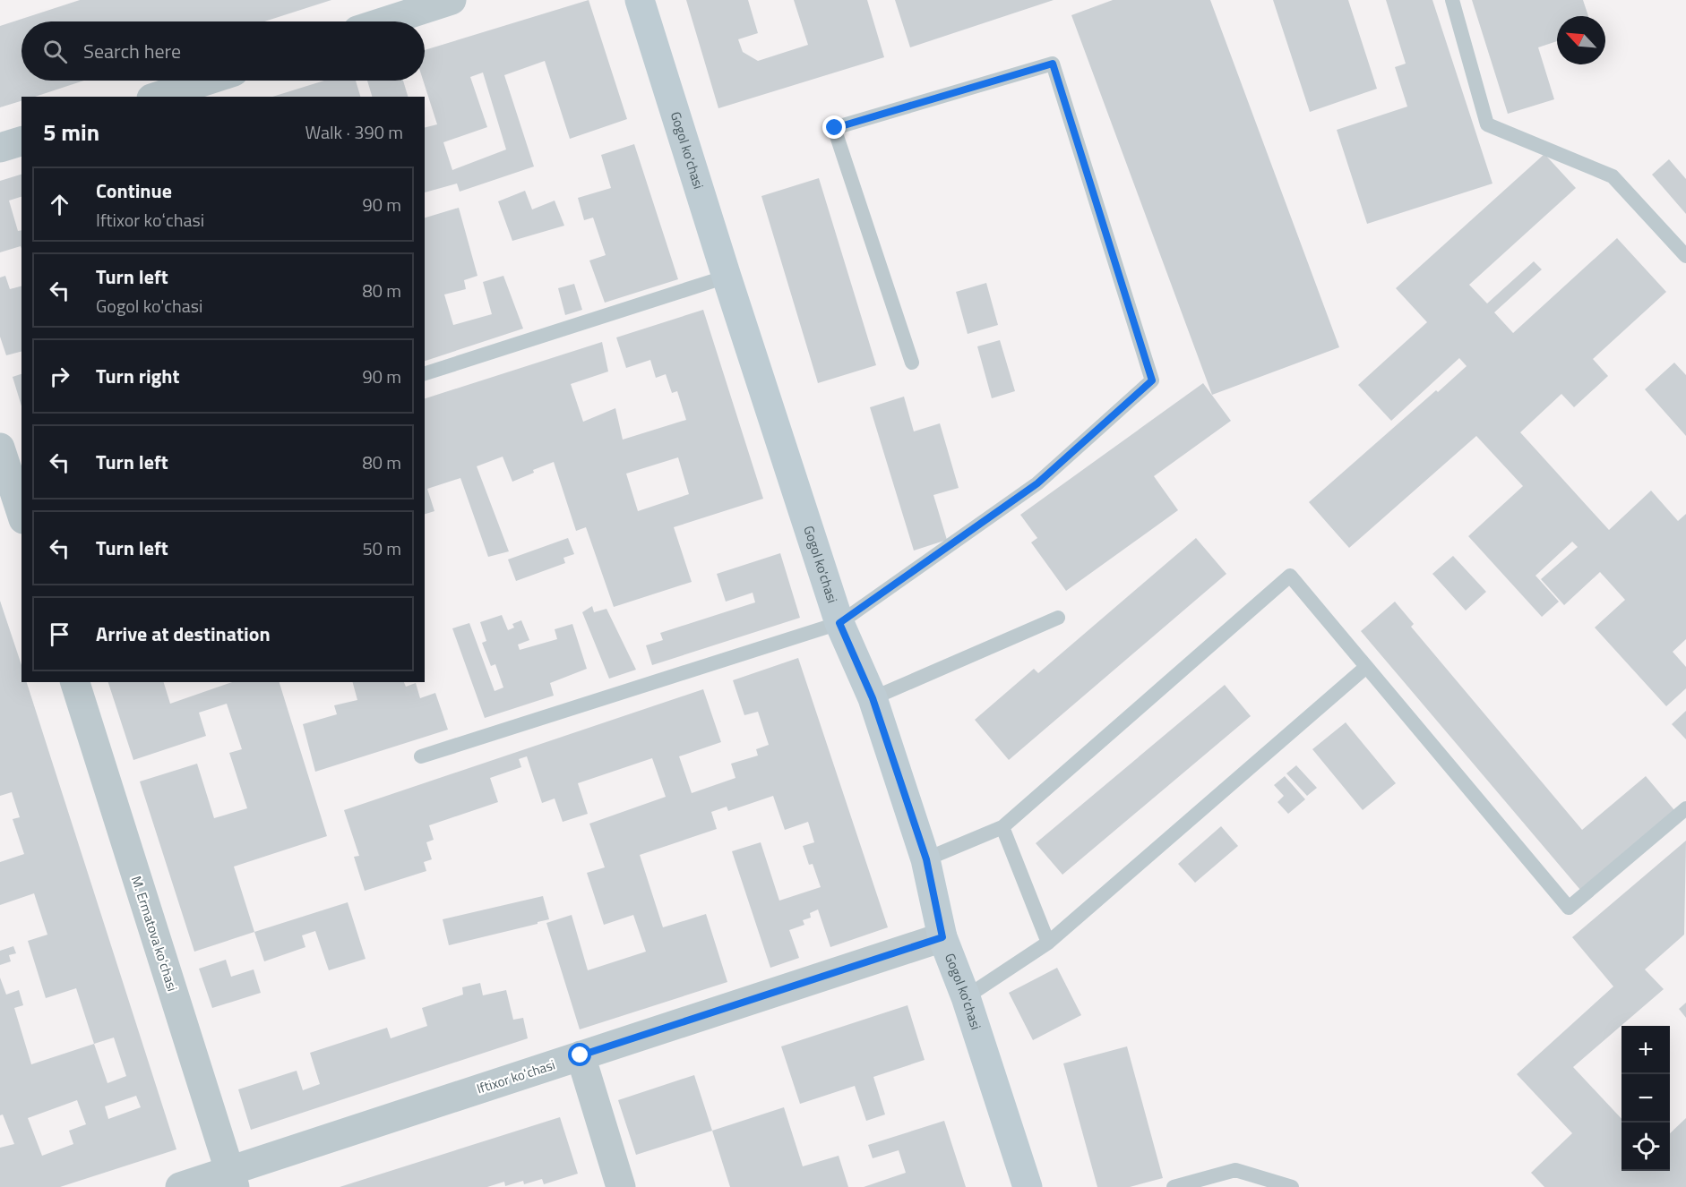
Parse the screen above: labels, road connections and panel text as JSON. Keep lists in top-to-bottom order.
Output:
{
  "streets": {
    "main road": ["Gogol ko'chasi"],
    "street": ["M. Ermatova koʻchasi", "Iftixor koʻchasi"]
  },
  "crossings": [
    ["Gogol ko'chasi", "Iftixor koʻchasi"],
    ["M. Ermatova koʻchasi", "Iftixor koʻchasi"]
  ],
  "north": "top left",
  "page": {
    "search": "Search here",
    "heading": ["5 min", "Walk · 390 m"],
    "list": [
      ["Continue", "Iftixor koʻchasi", "90 m"],
      ["Turn left", "Gogol ko'chasi", "80 m"],
      ["Turn right", "90 m"],
      ["Turn left", "80 m"],
      ["Turn left", "50 m"],
      "Arrive at destination"
    ],
    "map_buttons": ["+", "−"]
  }
}
